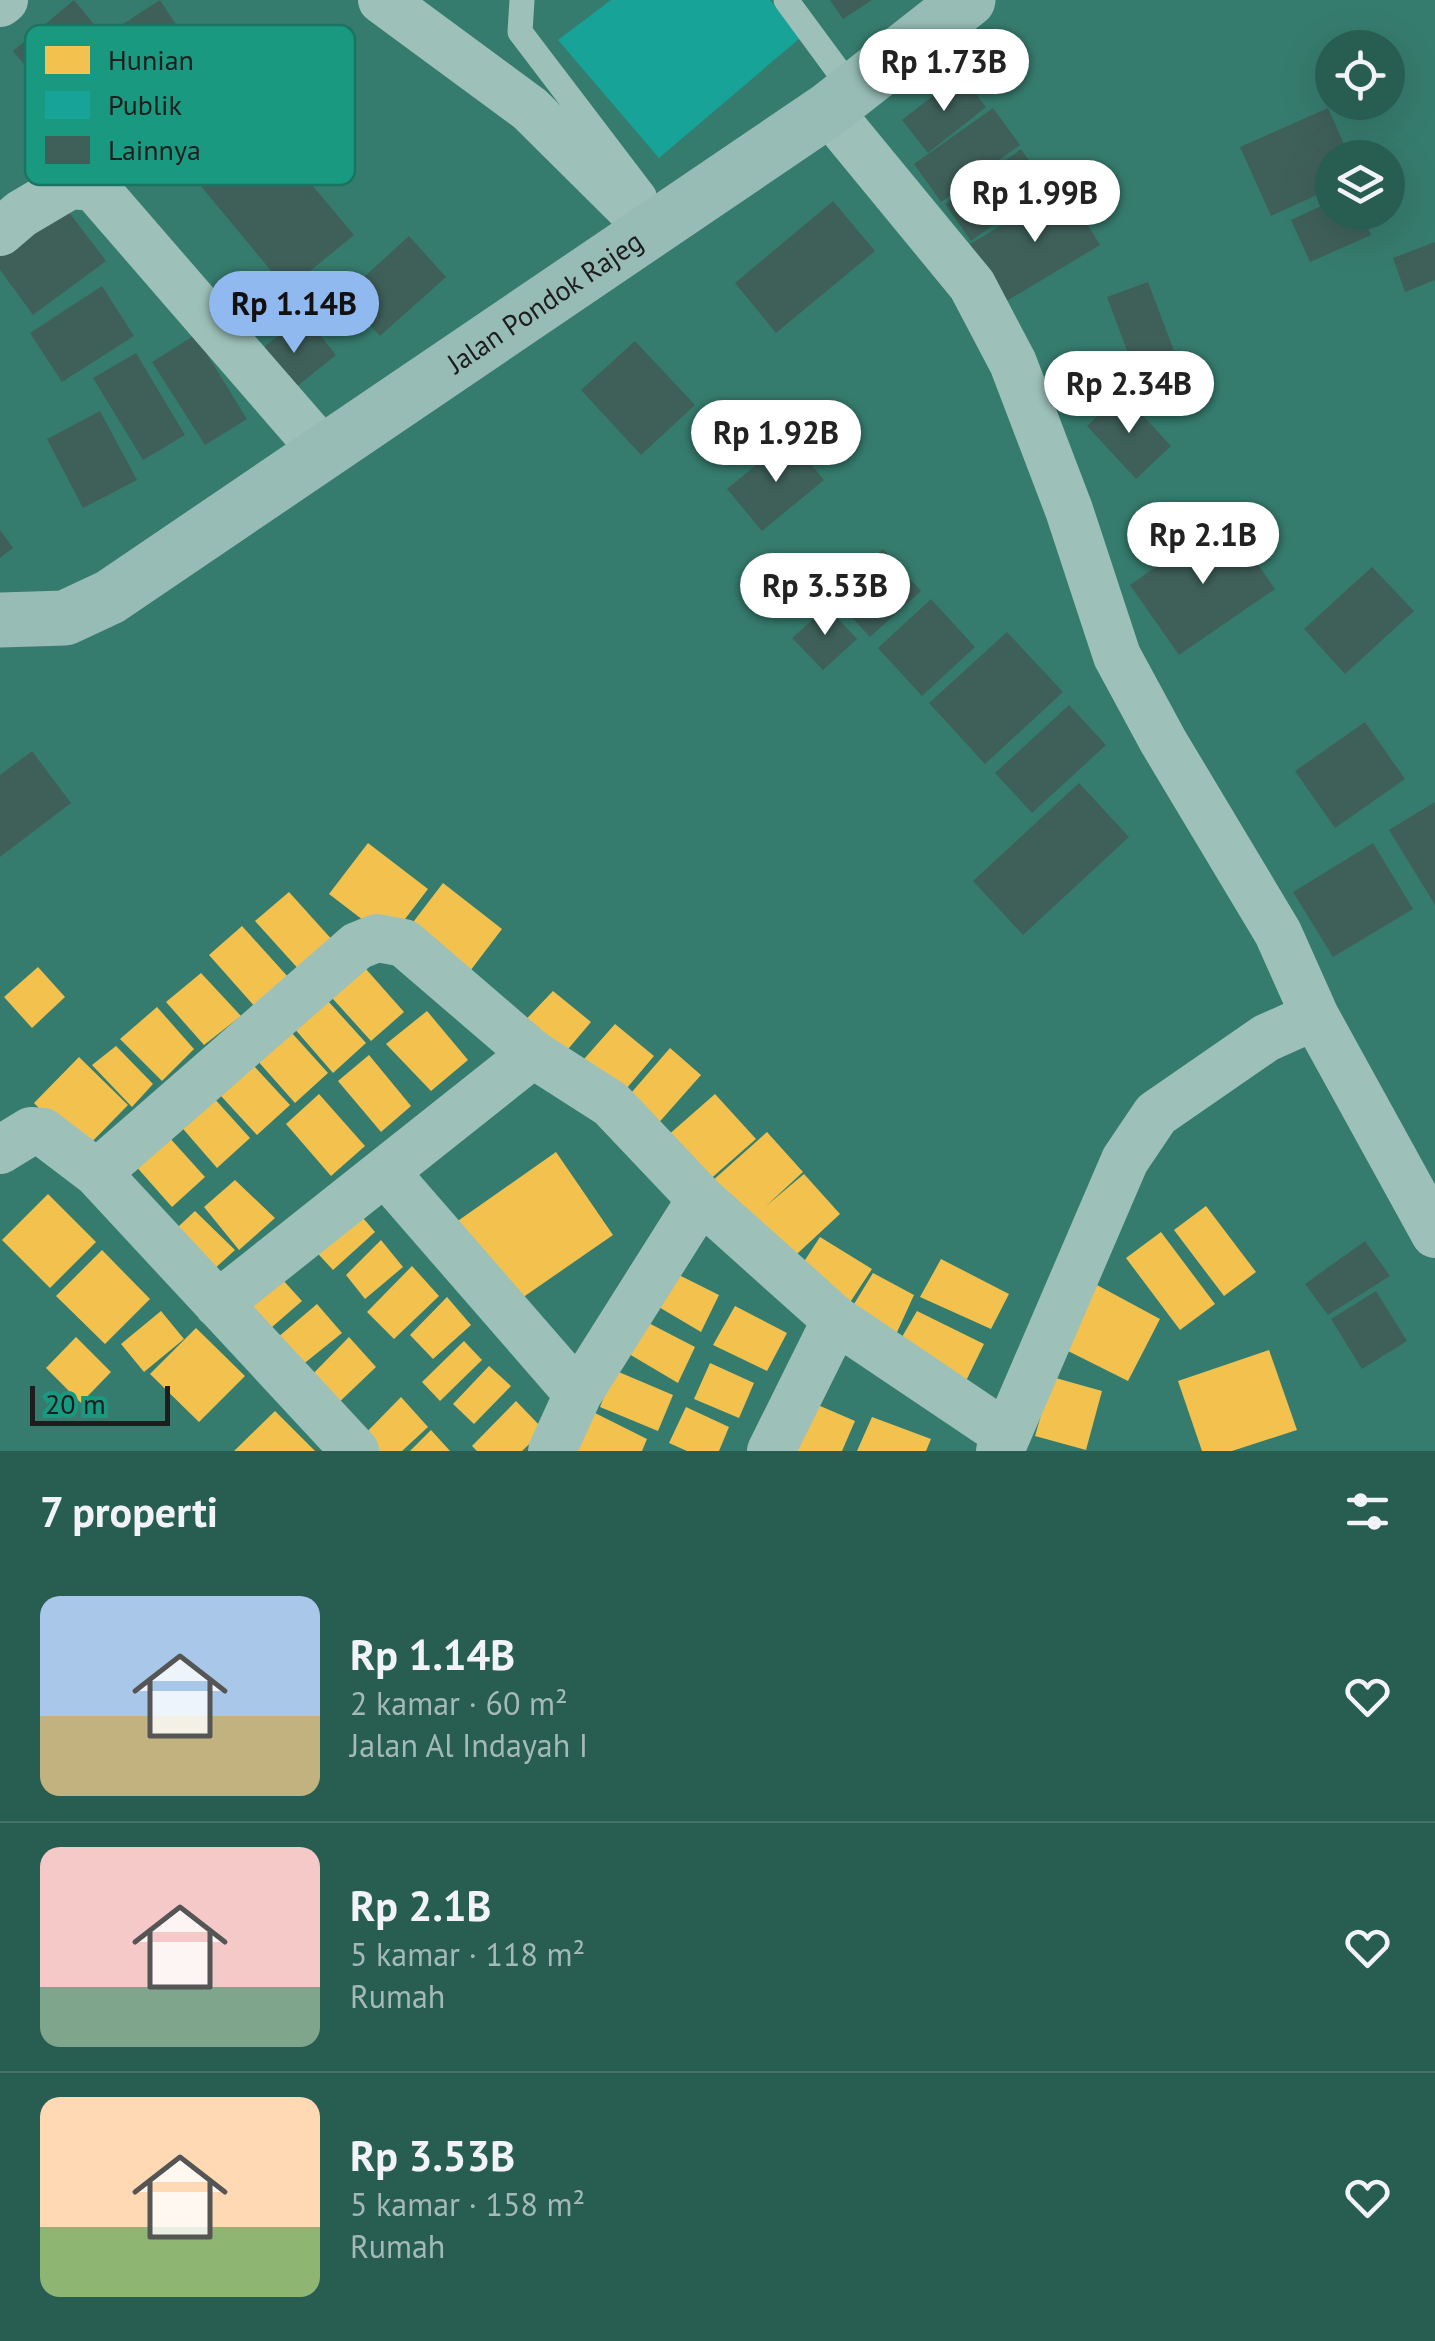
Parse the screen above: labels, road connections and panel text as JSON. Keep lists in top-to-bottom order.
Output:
{
  "streets": {
    "main road": ["Jalan Pondok Rajeg"]
  },
  "legend": ["Hunian", "Publik", "Lainnya"],
  "scale_bar": "20 m",
  "page": {
    "price": [
      "Rp 1.73B",
      "Rp 1.99B",
      "Rp 1.14B",
      "Rp 2.34B",
      "Rp 1.92B",
      "Rp 2.1B",
      "Rp 3.53B"
    ],
    "scale": "20 m",
    "heading": "7 properti",
    "list": [
      {
        "name": "Rp 1.14B",
        "note": "2 kamar · 60 m² · Jalan Al Indayah I"
      },
      {
        "name": "Rp 2.1B",
        "note": "5 kamar · 118 m² · Rumah"
      },
      {
        "name": "Rp 3.53B",
        "note": "5 kamar · 158 m² · Rumah"
      }
    ]
  }
}
